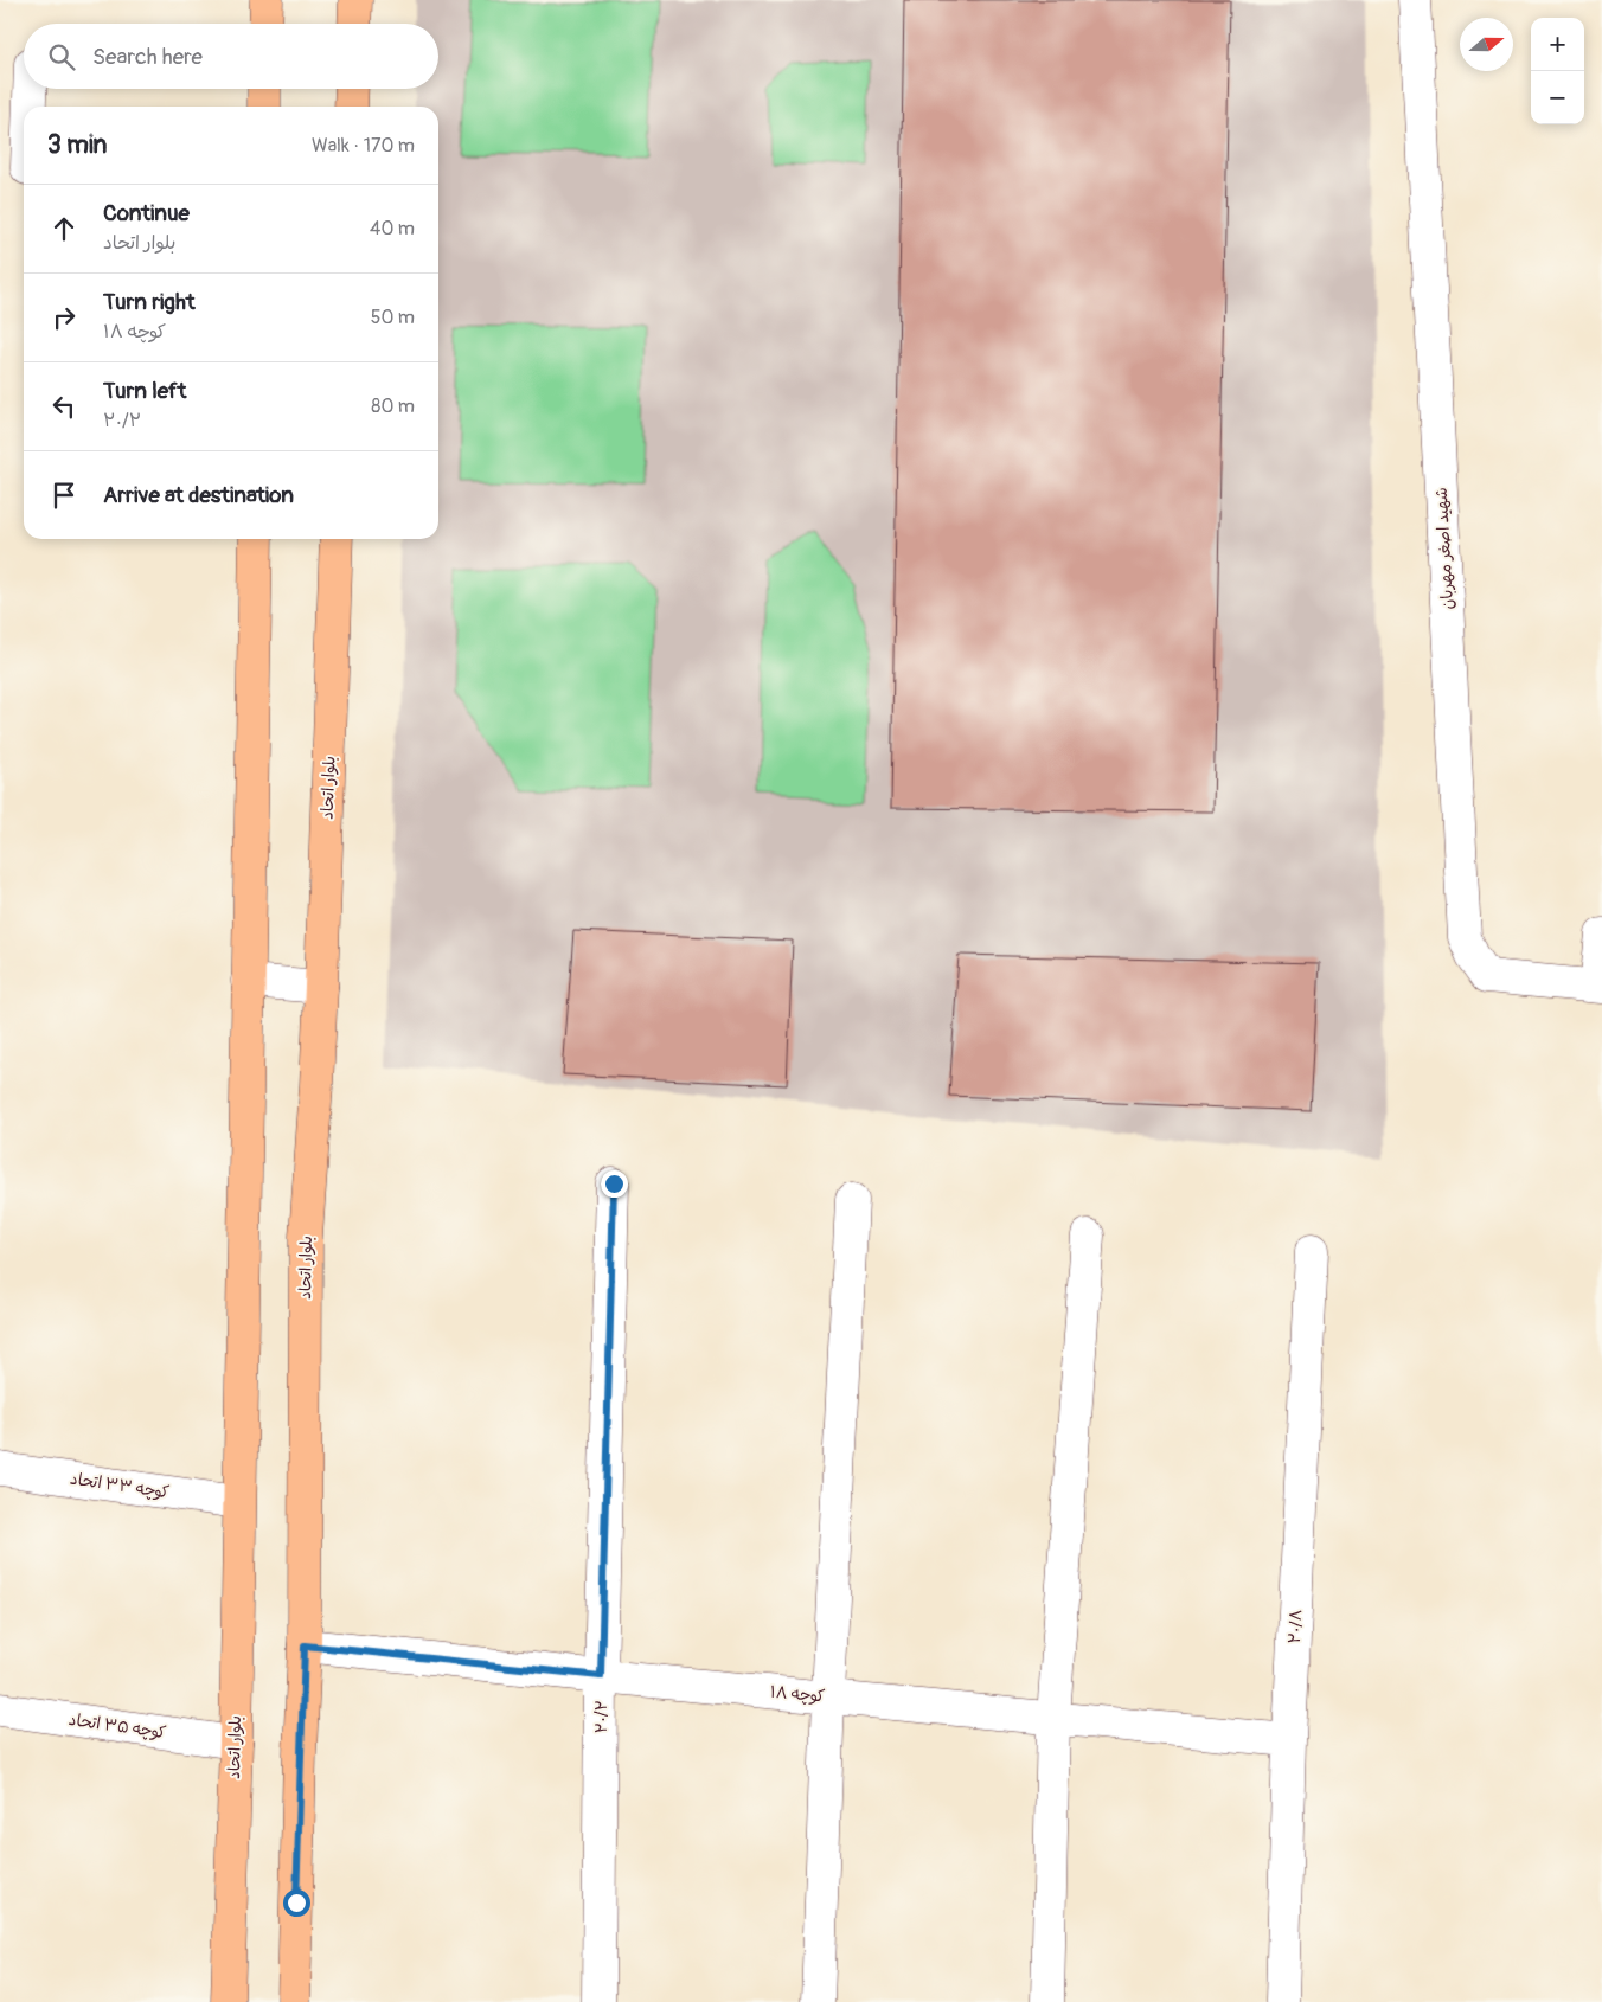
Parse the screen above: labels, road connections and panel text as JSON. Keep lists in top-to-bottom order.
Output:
{
  "streets": {
    "main road": ["بلوار اتحاد"],
    "street": [
      "شهید اصغر مهربان",
      "کوچه ۳۳ اتحاد",
      "۲۰/۸",
      "کوچه ۱۸",
      "۲۰/۲",
      "کوچه ۳۵ اتحاد"
    ]
  },
  "crossings": [
    ["بلوار اتحاد", "کوچه ۳۳ اتحاد"],
    ["بلوار اتحاد", "کوچه ۱۸"],
    ["بلوار اتحاد", "کوچه ۳۵ اتحاد"],
    ["۲۰/۸", "کوچه ۱۸"],
    ["کوچه ۱۸", "۲۰/۲"]
  ],
  "north": "right",
  "page": {
    "map_buttons": ["+", "−"],
    "search": "Search here",
    "heading": ["3 min", "Walk · 170 m"],
    "list": [
      ["Continue", "بلوار اتحاد", "40 m"],
      ["Turn right", "کوچه ۱۸", "50 m"],
      ["Turn left", "۲۰/۲", "80 m"],
      "Arrive at destination"
    ]
  }
}
